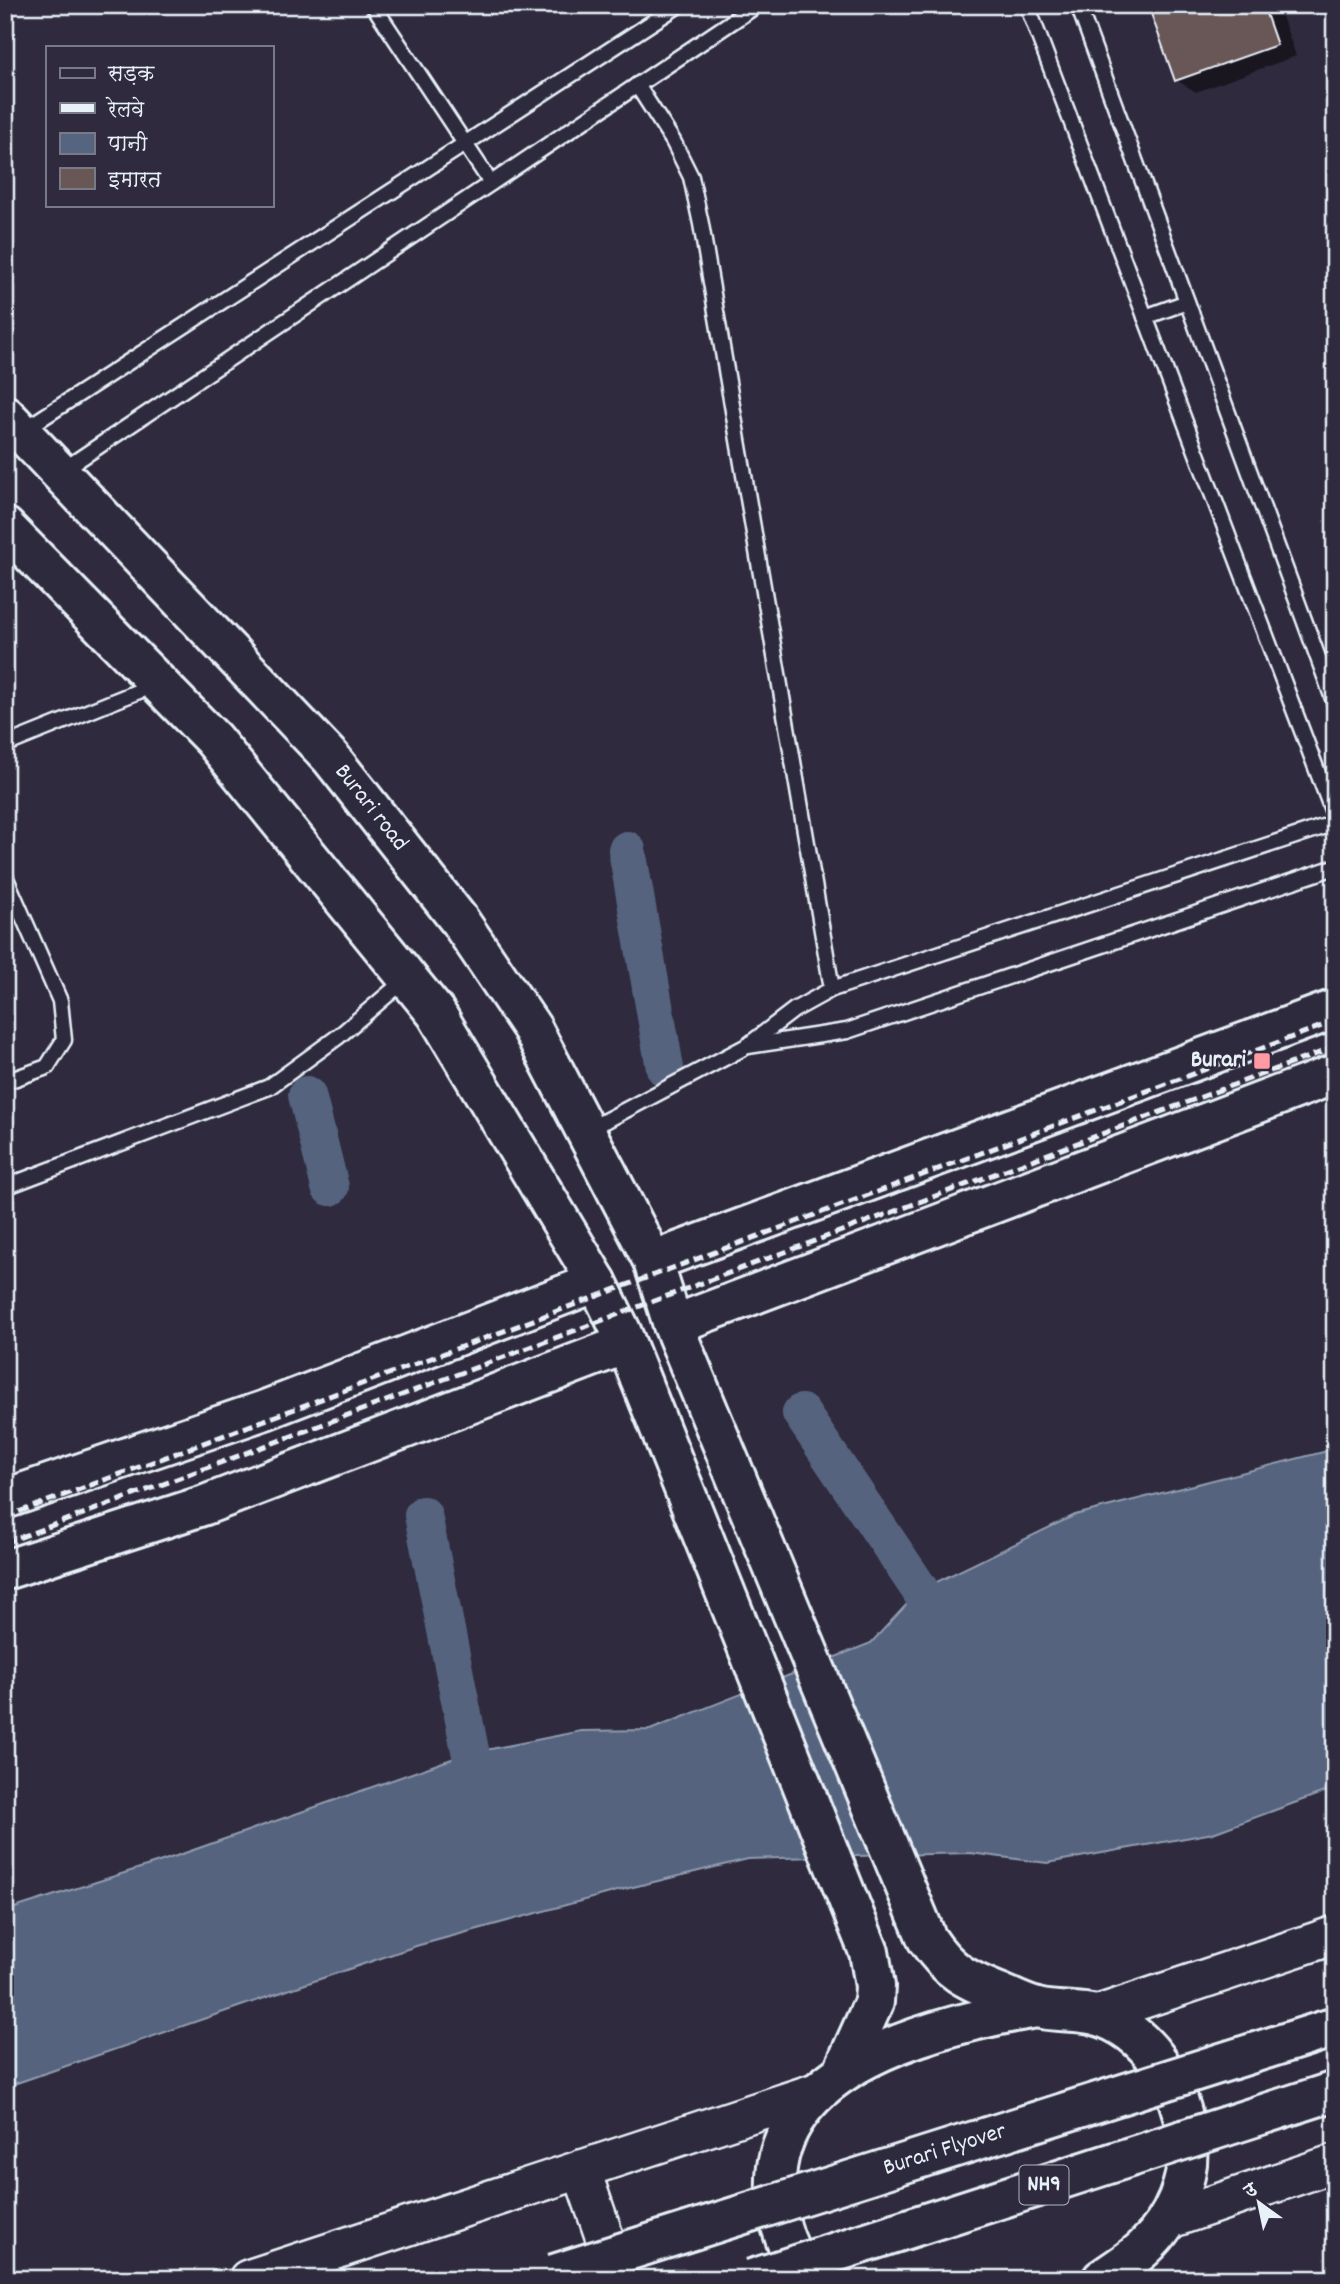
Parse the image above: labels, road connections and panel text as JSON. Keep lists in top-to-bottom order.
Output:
{
  "streets": {
    "main road": ["Burari road", "Burari Flyover", "NH9"]
  },
  "places": {
    "transit": ["Burari"]
  },
  "legend": [
    "सड़क",
    "रेलवे",
    "पानी",
    "इमारत"
  ],
  "north": "top left"
}
